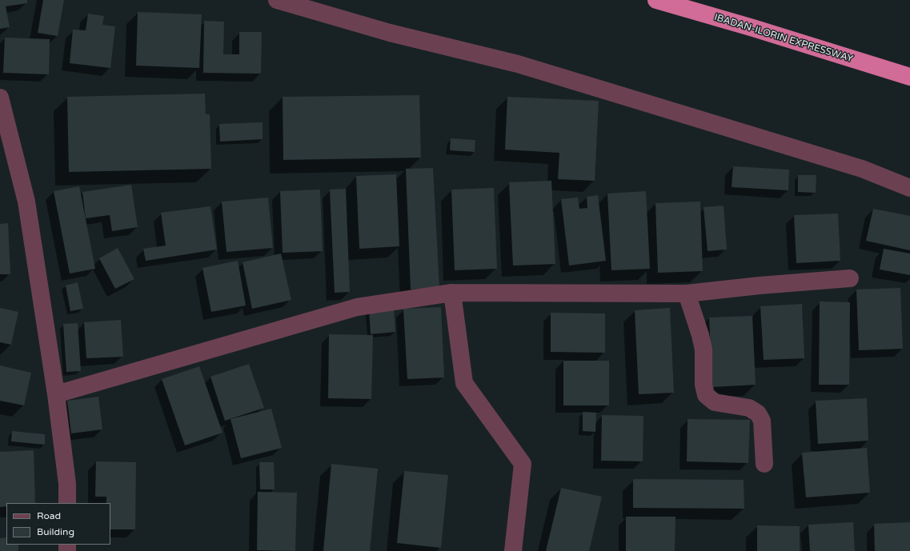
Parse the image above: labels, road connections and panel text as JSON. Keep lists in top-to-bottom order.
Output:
{
  "streets": {
    "highway": ["IBADAN-ILORIN EXPRESSWAY"]
  },
  "legend": ["Road", "Building"]
}
